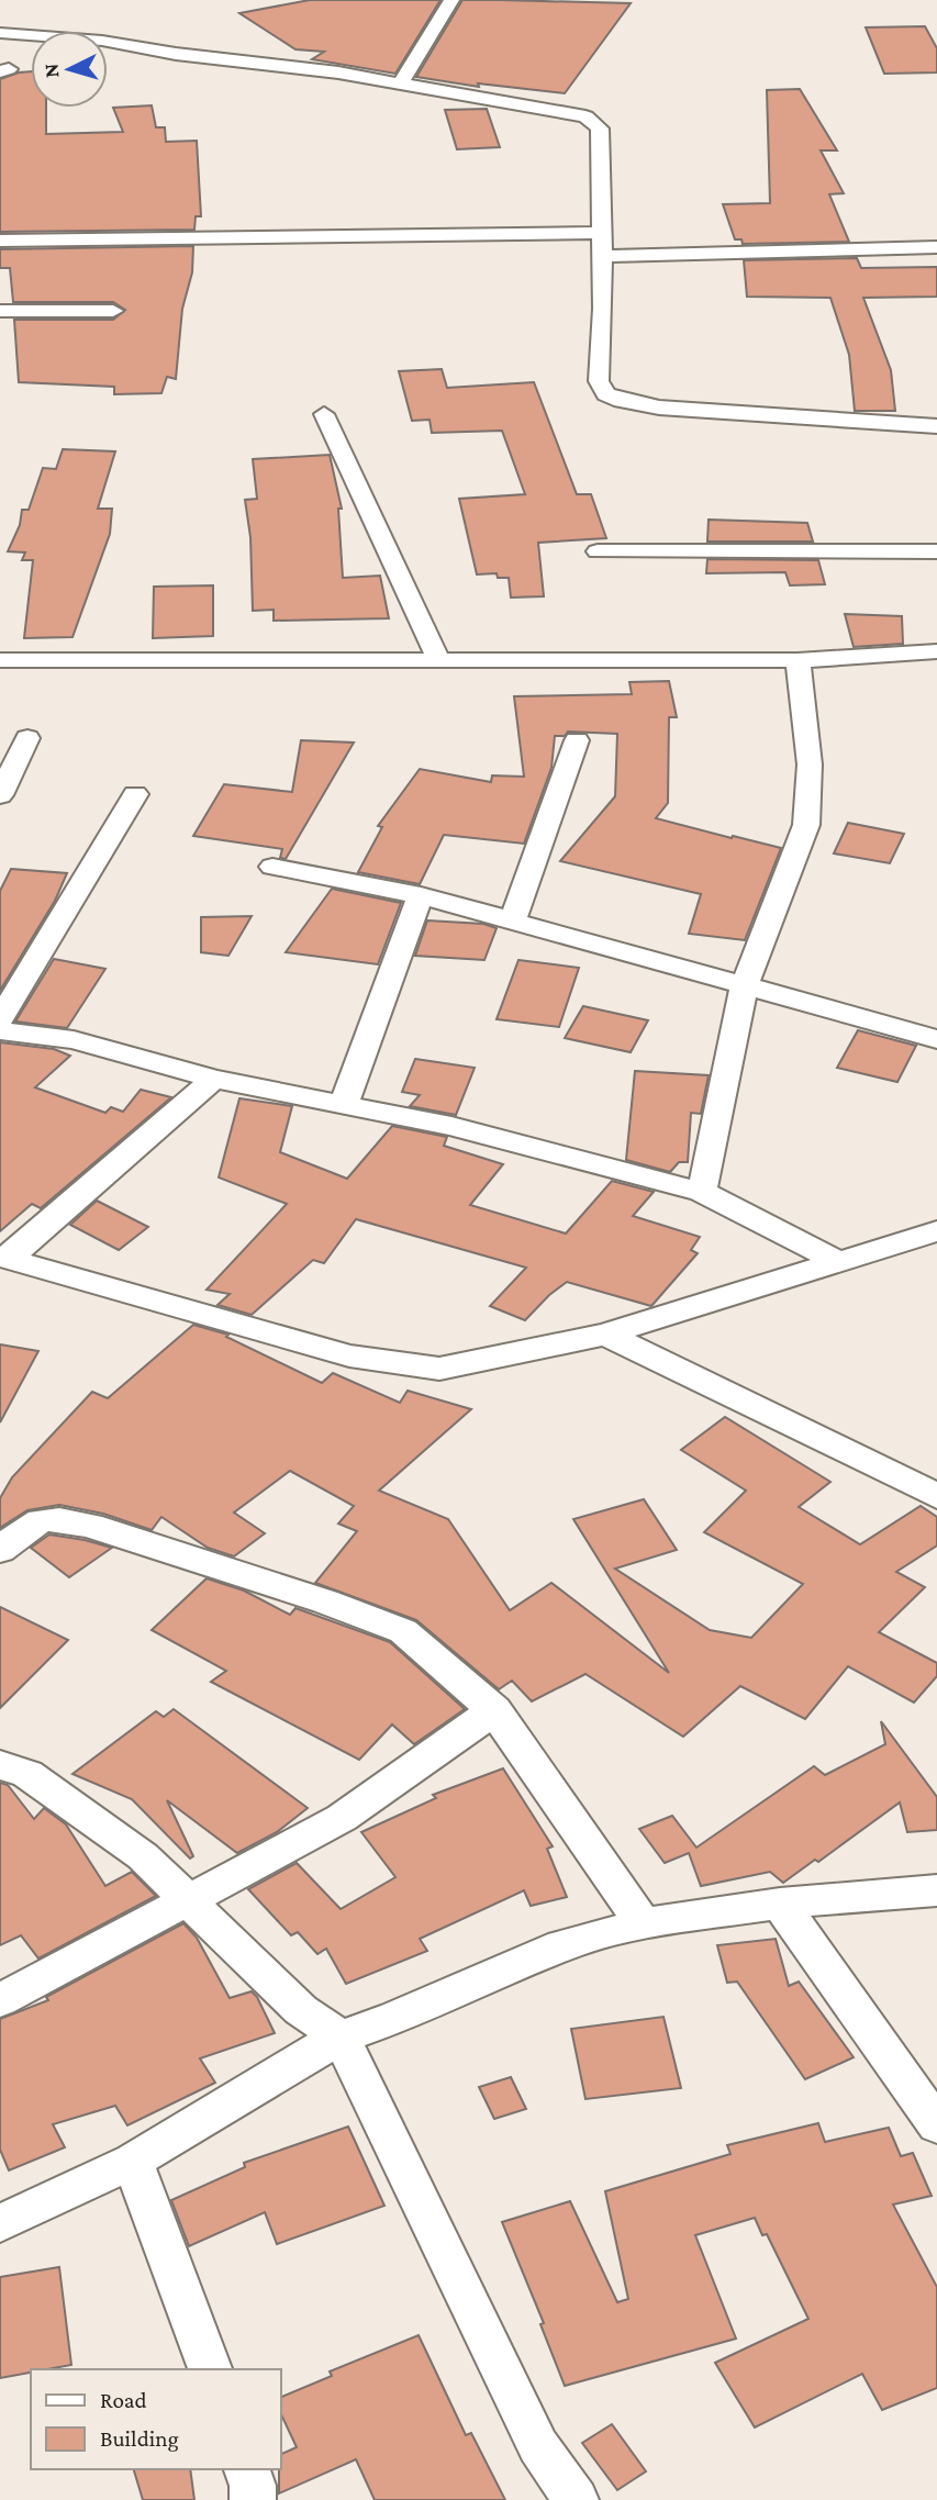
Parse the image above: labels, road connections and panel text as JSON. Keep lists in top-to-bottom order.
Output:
{
  "legend": ["Road", "Building"],
  "north": "left"
}
